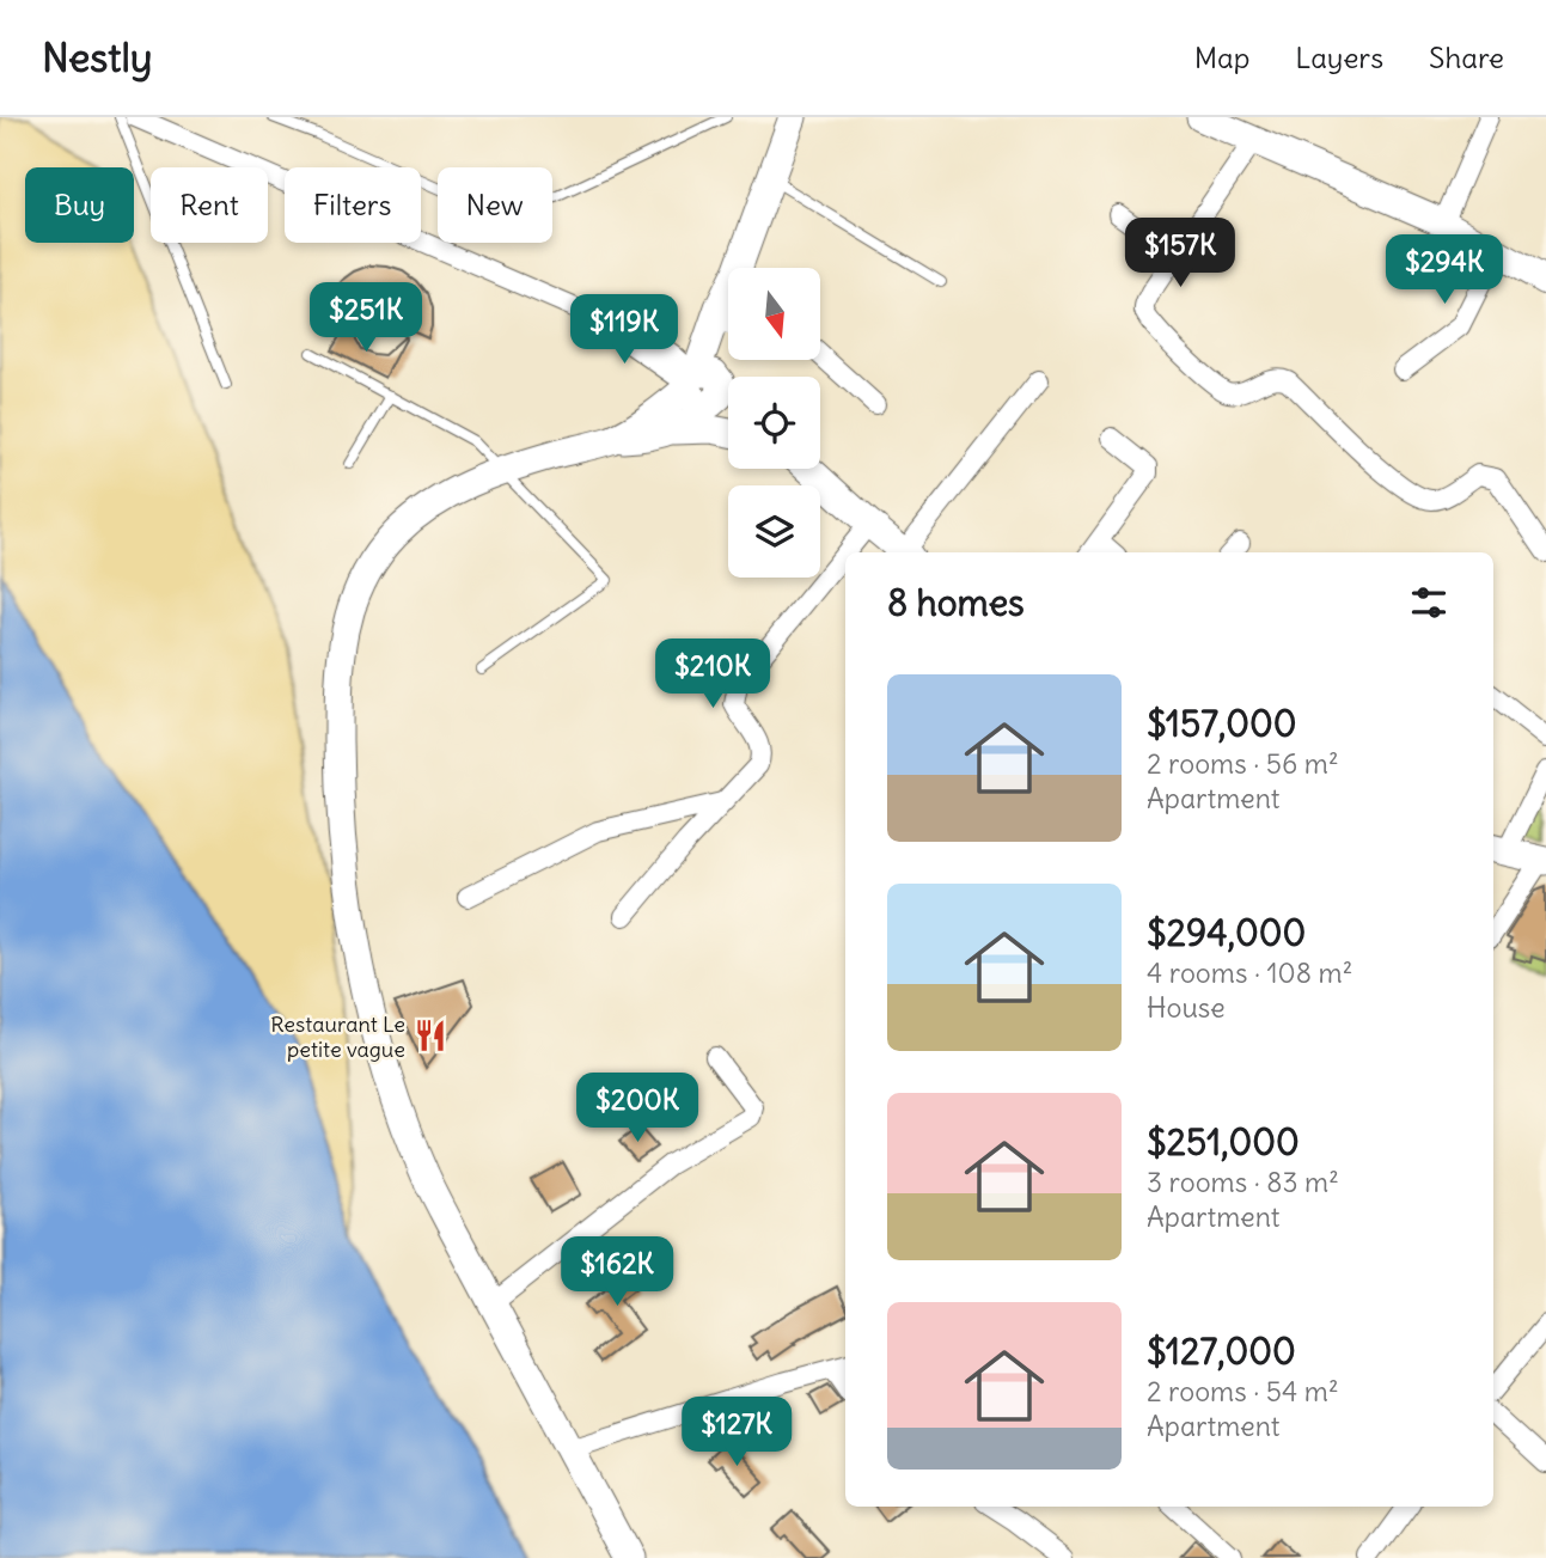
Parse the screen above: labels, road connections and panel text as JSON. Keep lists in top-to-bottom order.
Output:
{
  "places": {
    "restaurant": ["Restaurant Le petite vague"]
  },
  "north": "bottom",
  "page": {
    "header": "Nestly",
    "nav": ["Map", "Layers", "Share"],
    "chip": [
      "Buy",
      "Rent",
      "Filters",
      "New"
    ],
    "price": [
      "$157K",
      "$294K",
      "$251K",
      "$119K",
      "$210K",
      "$200K",
      "$162K",
      "$127K"
    ],
    "heading": "8 homes",
    "list": [
      {
        "name": "$157,000",
        "note": "2 rooms · 56 m² · Apartment"
      },
      {
        "name": "$294,000",
        "note": "4 rooms · 108 m² · House"
      },
      {
        "name": "$251,000",
        "note": "3 rooms · 83 m² · Apartment"
      },
      {
        "name": "$127,000",
        "note": "2 rooms · 54 m² · Apartment"
      }
    ]
  }
}
